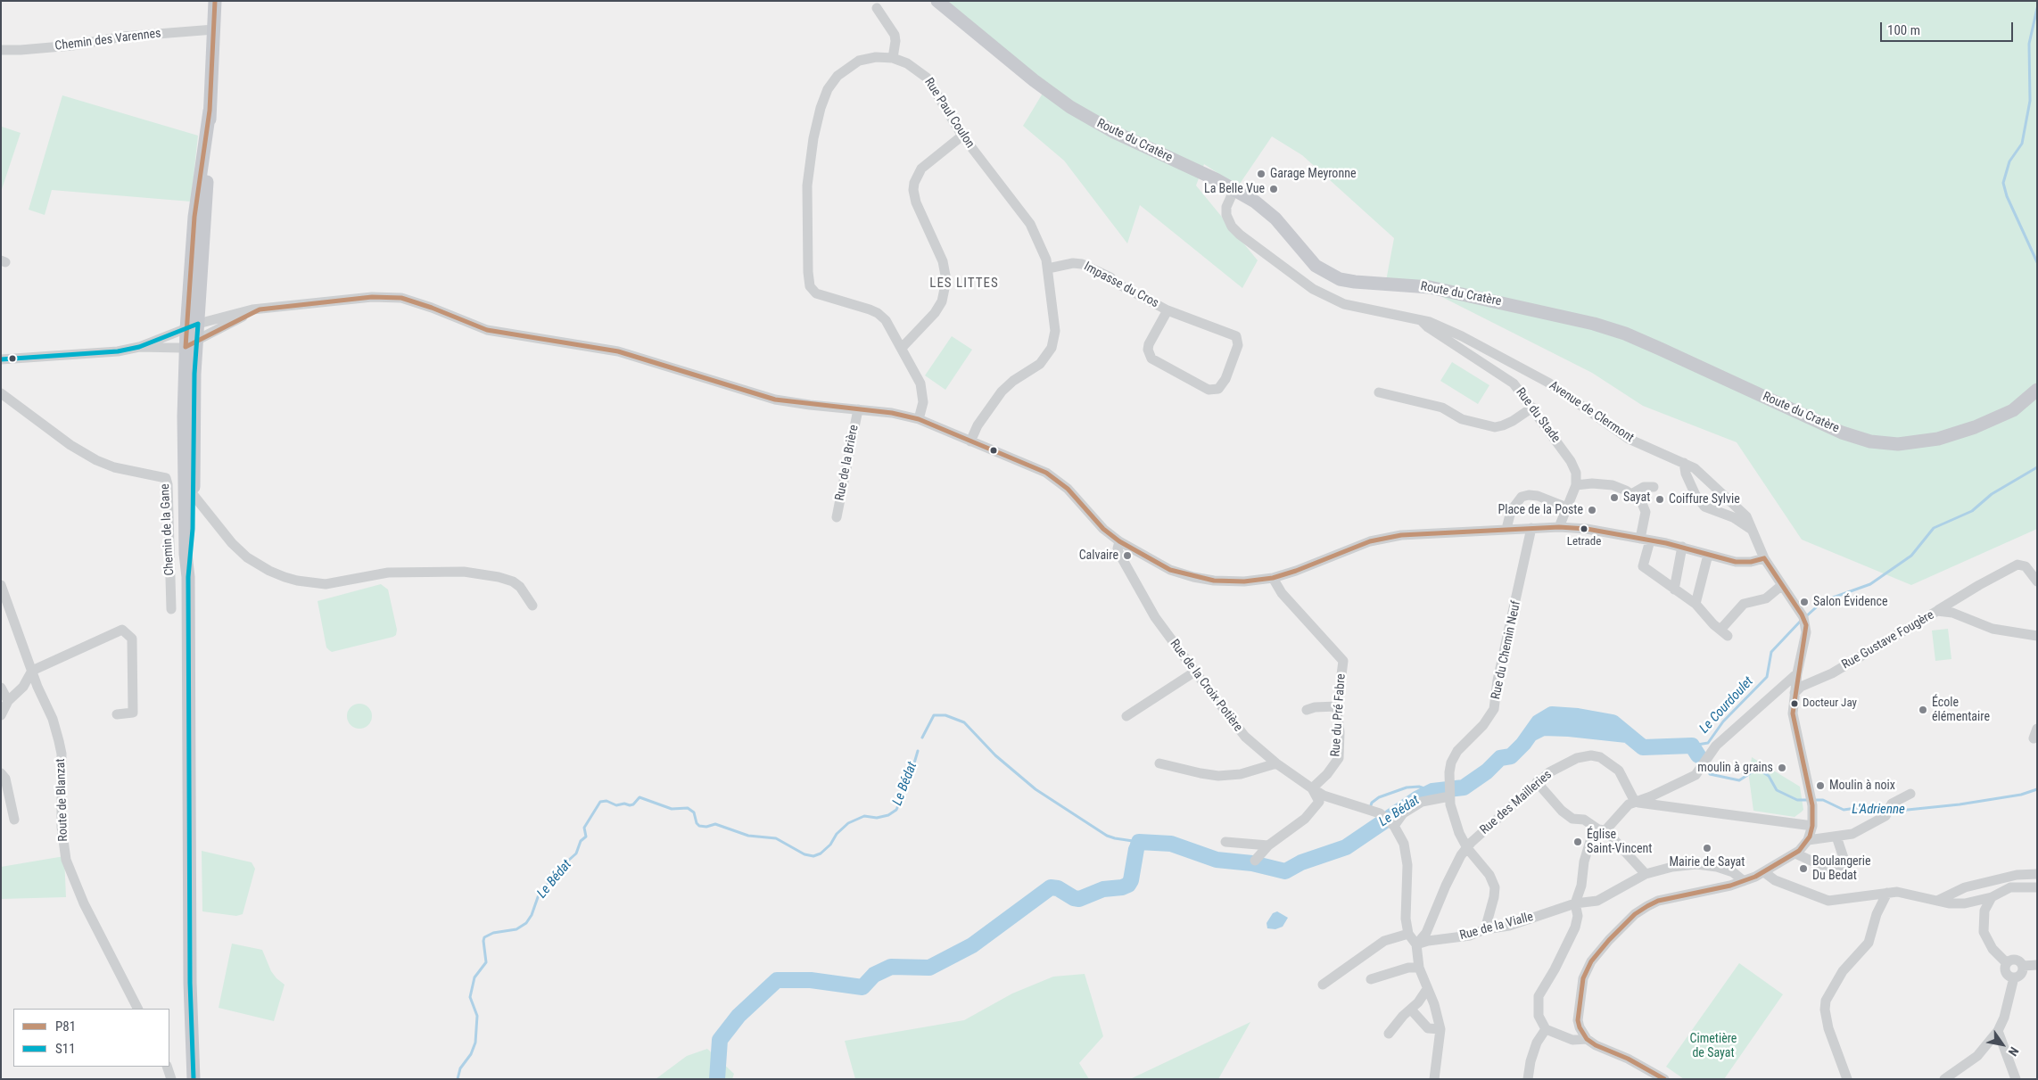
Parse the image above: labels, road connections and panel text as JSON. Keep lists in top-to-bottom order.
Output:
{
  "streets": {
    "main road": ["Route du Cratère"],
    "street": [
      "Chemin des Varennes",
      "Rue Paul Coulon",
      "Impasse du Cros",
      "Avenue de Clermont",
      "Rue du Stade",
      "Rue de la Brière",
      "Chemin de la Gane",
      "Rue Gustave Fougère",
      "Rue du Chemin Neuf",
      "Rue de la Croix Potière",
      "Rue du Pré Fabre",
      "Route de Blanzat",
      "Rue des Mailleries",
      "Rue de la Vialle"
    ]
  },
  "crossings": [
    ["Rue Paul Coulon", "Impasse du Cros"],
    ["Route du Cratère", "Avenue de Clermont"],
    ["Avenue de Clermont", "Rue du Stade"],
    ["Avenue de Clermont", "Rue Gustave Fougère"],
    ["Avenue de Clermont", "Rue de la Vialle"],
    ["Rue du Chemin Neuf", "Rue des Mailleries"],
    ["Rue du Chemin Neuf", "Rue de la Vialle"],
    ["Rue de la Croix Potière", "Rue du Pré Fabre"],
    ["Rue des Mailleries", "Rue de la Vialle"]
  ],
  "districts": ["LES LITTES"],
  "water": ["Le Courdoulet", "Le Bédat", "L'Adrienne"],
  "parks": ["Cimetière de Sayat"],
  "places": [
    "Garage Meyronne",
    "La Belle Vue",
    "Sayat",
    "Coiffure Sylvie",
    "Place de la Poste",
    "Letrade",
    "Calvaire",
    "Salon Évidence",
    "Docteur Jay",
    "École élémentaire",
    "moulin à grains",
    "Moulin à noix",
    "Église Saint-Vincent",
    "Mairie de Sayat",
    "Boulangerie Du Bedat"
  ],
  "lines": ["transit line P81", "transit line S11"],
  "legend": ["P81", "S11"],
  "scale_bar": "100 m",
  "north": "bottom right"
}
